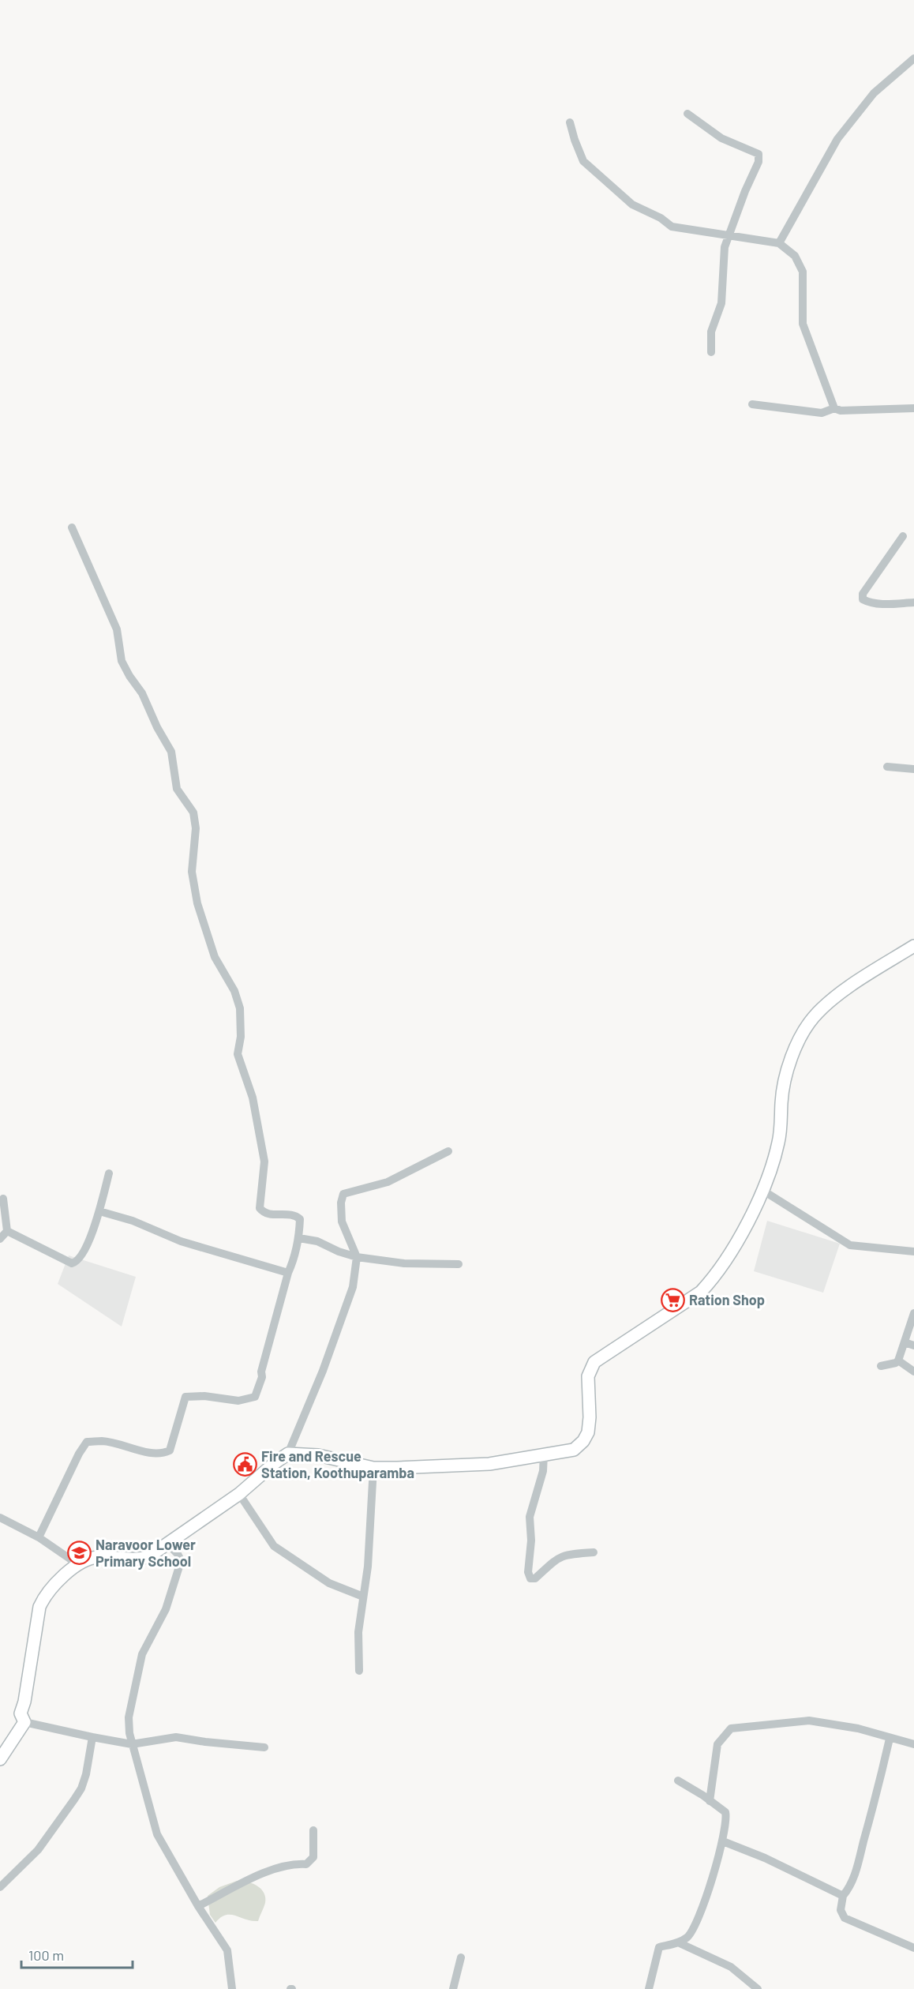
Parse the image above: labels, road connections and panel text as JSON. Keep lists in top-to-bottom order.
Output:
{
  "places": {
    "supermarket": ["Ration Shop"],
    "public building": ["Fire and Rescue Station, Koothuparamba"],
    "school or university": ["Naravoor Lower Primary School"]
  },
  "scale_bar": "100 m"
}
